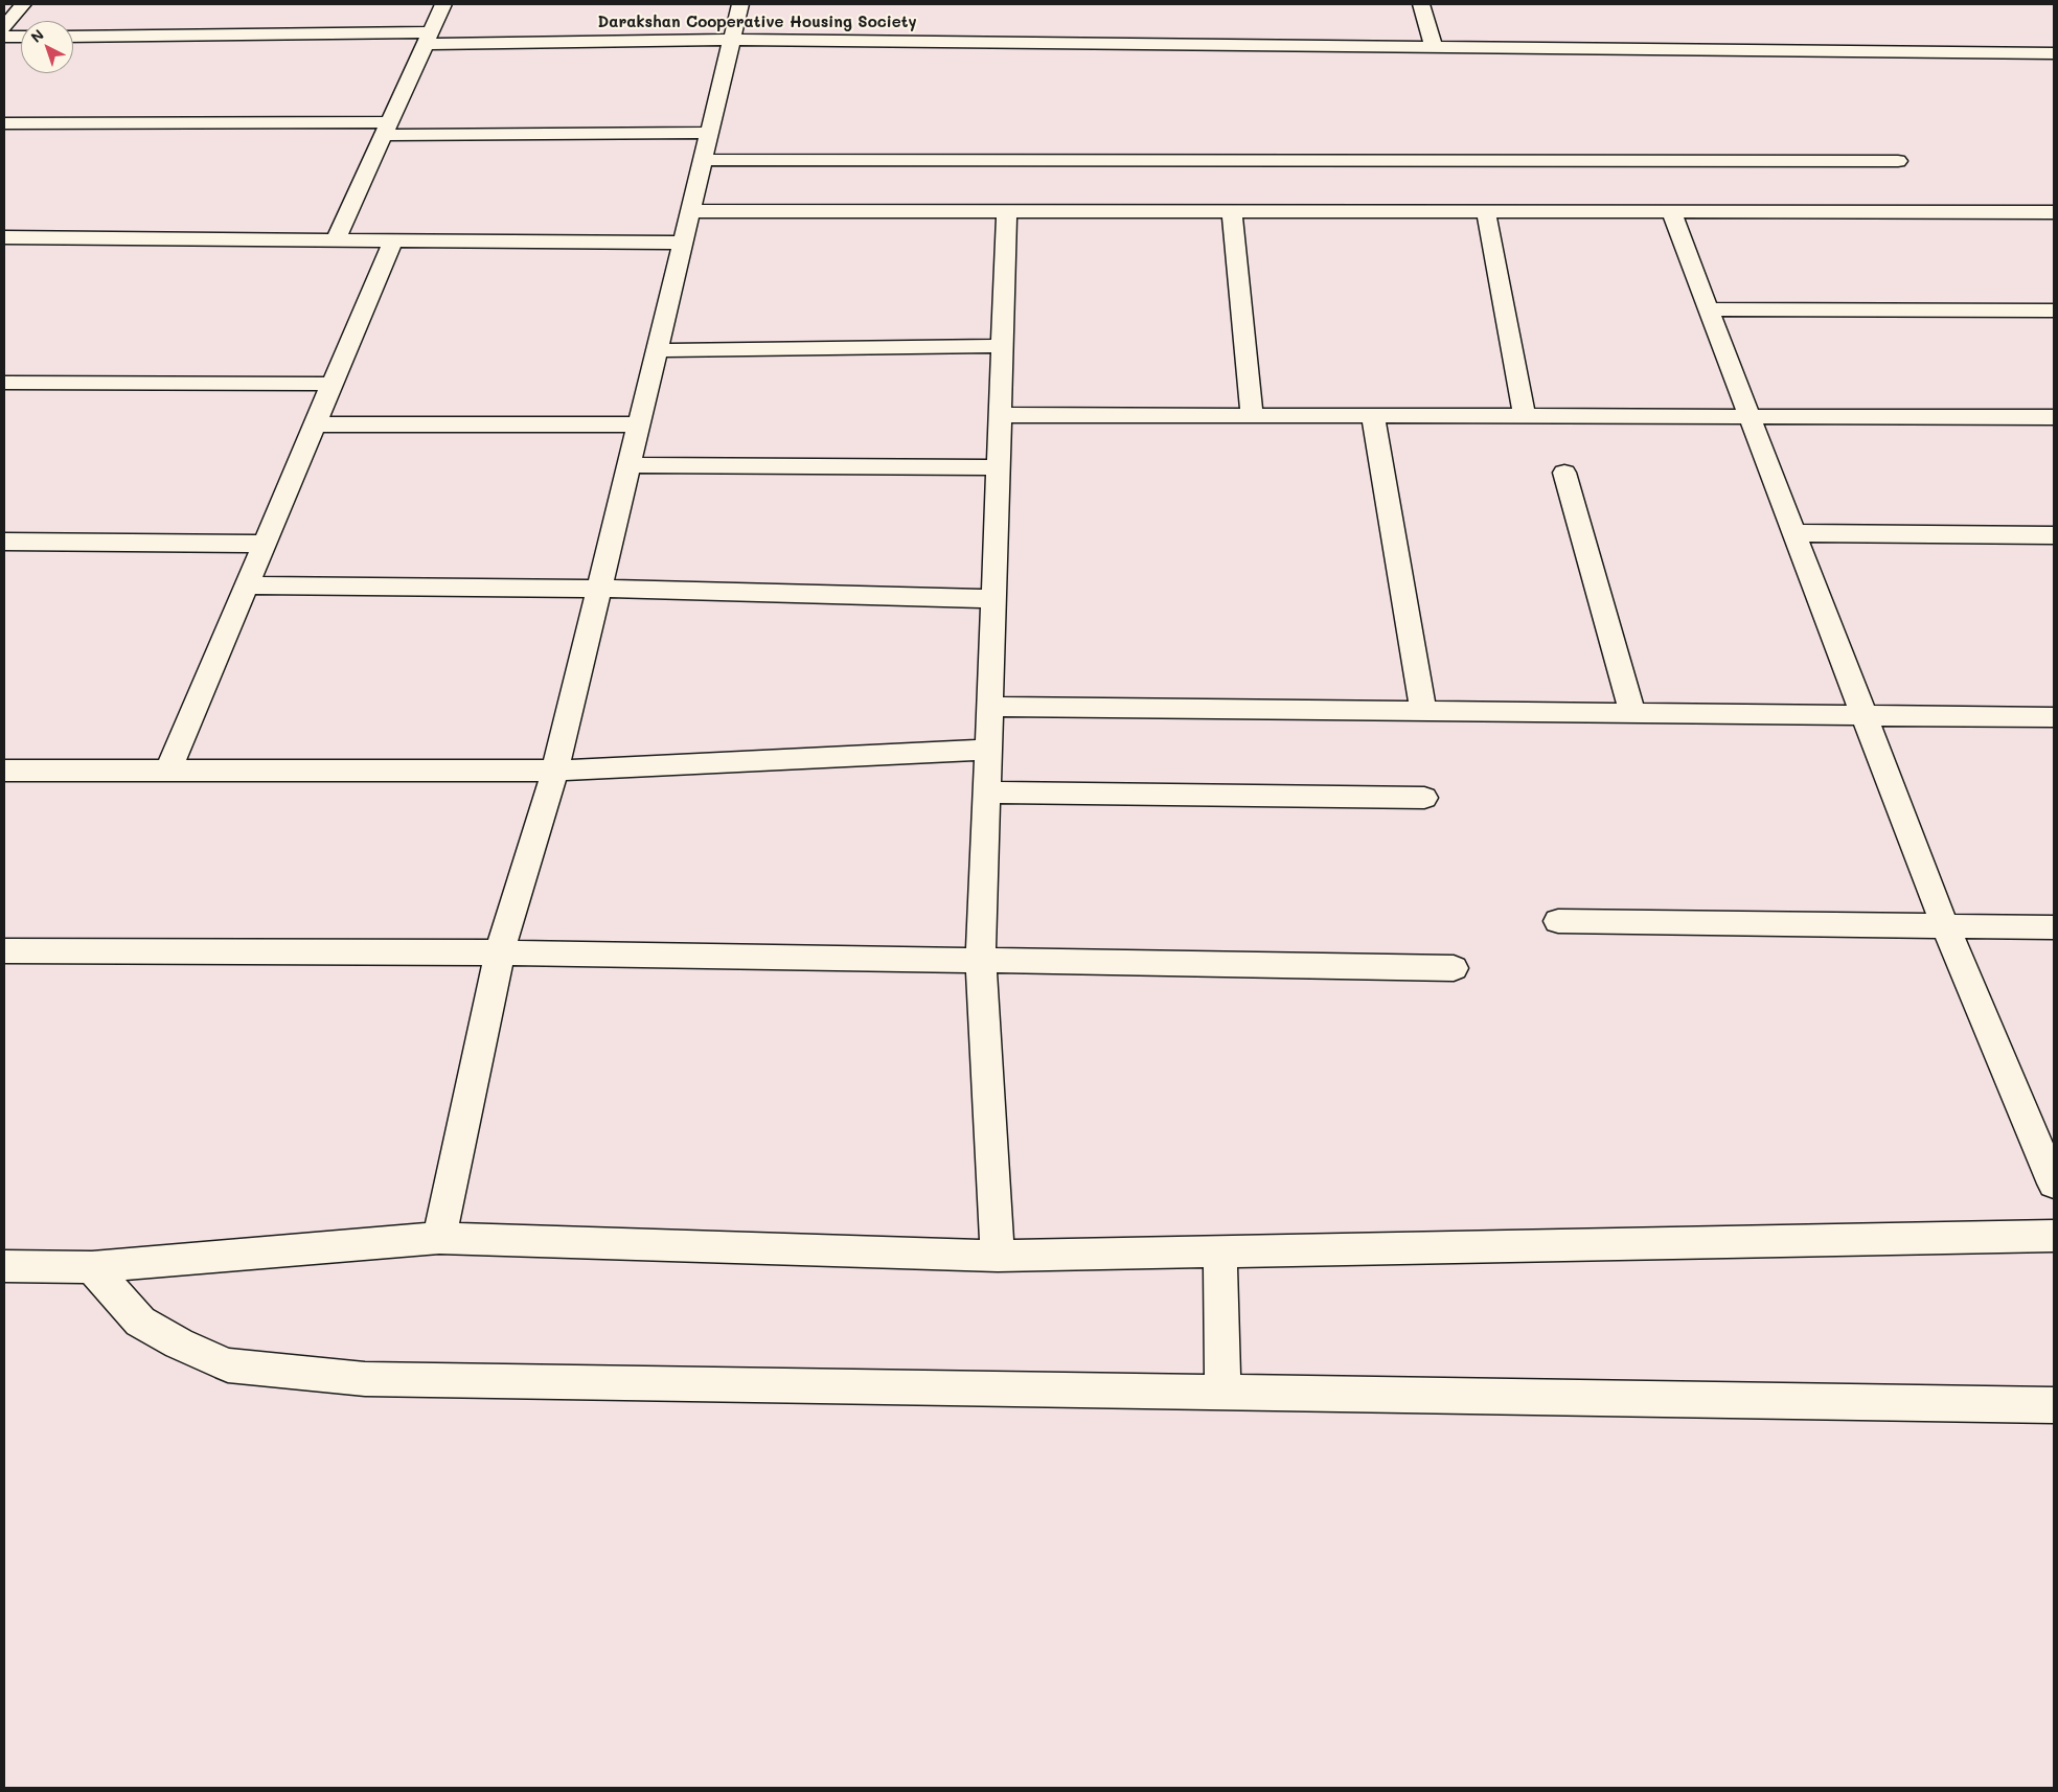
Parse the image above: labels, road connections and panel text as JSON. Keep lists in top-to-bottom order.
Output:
{
  "districts": ["Darakshan Cooperative Housing Society"],
  "north": "top left"
}
